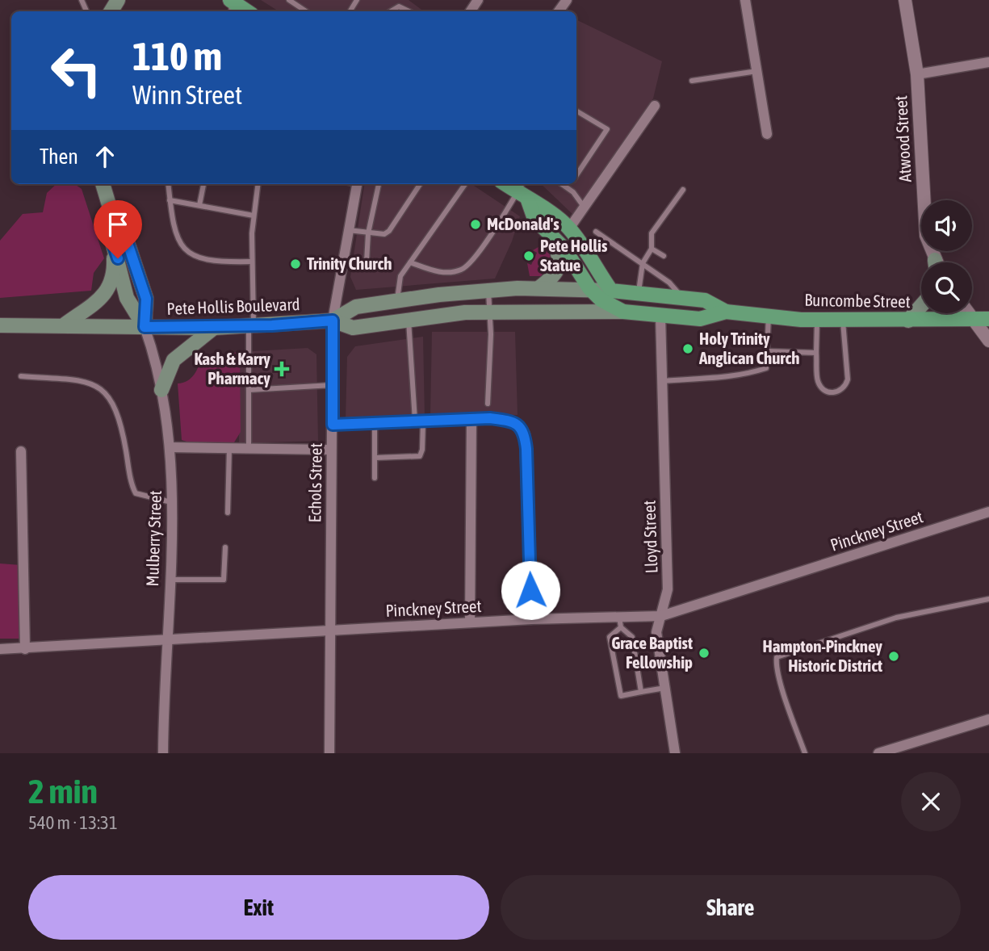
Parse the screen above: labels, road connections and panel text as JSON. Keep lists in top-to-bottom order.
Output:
{
  "streets": {
    "main road": ["Buncombe Street", "Pete Hollis Boulevard"],
    "street": [
      "Atwood Street",
      "Echols Street",
      "Pinckney Street",
      "Lloyd Street",
      "Mulberry Street"
    ]
  },
  "crossings": [
    ["Buncombe Street", "Pete Hollis Boulevard"],
    ["Buncombe Street", "Lloyd Street"],
    ["Pete Hollis Boulevard", "Echols Street"],
    ["Pete Hollis Boulevard", "Mulberry Street"],
    ["Echols Street", "Pinckney Street"],
    ["Pinckney Street", "Lloyd Street"],
    ["Pinckney Street", "Mulberry Street"]
  ],
  "places": {
    "other": [
      "McDonald's",
      "Pete Hollis Statue",
      "Trinity Church",
      "Holy Trinity Anglican Church",
      "Grace Baptist Fellowship",
      "Hampton-Pinckney Historic District"
    ],
    "health": ["Kash & Karry Pharmacy"]
  },
  "page": {
    "turn": ["110 m", "Winn Street"],
    "then": "Then",
    "heading": ["2 min", "540 m · 13:31"],
    "buttons": ["Exit", "Share"]
  }
}
